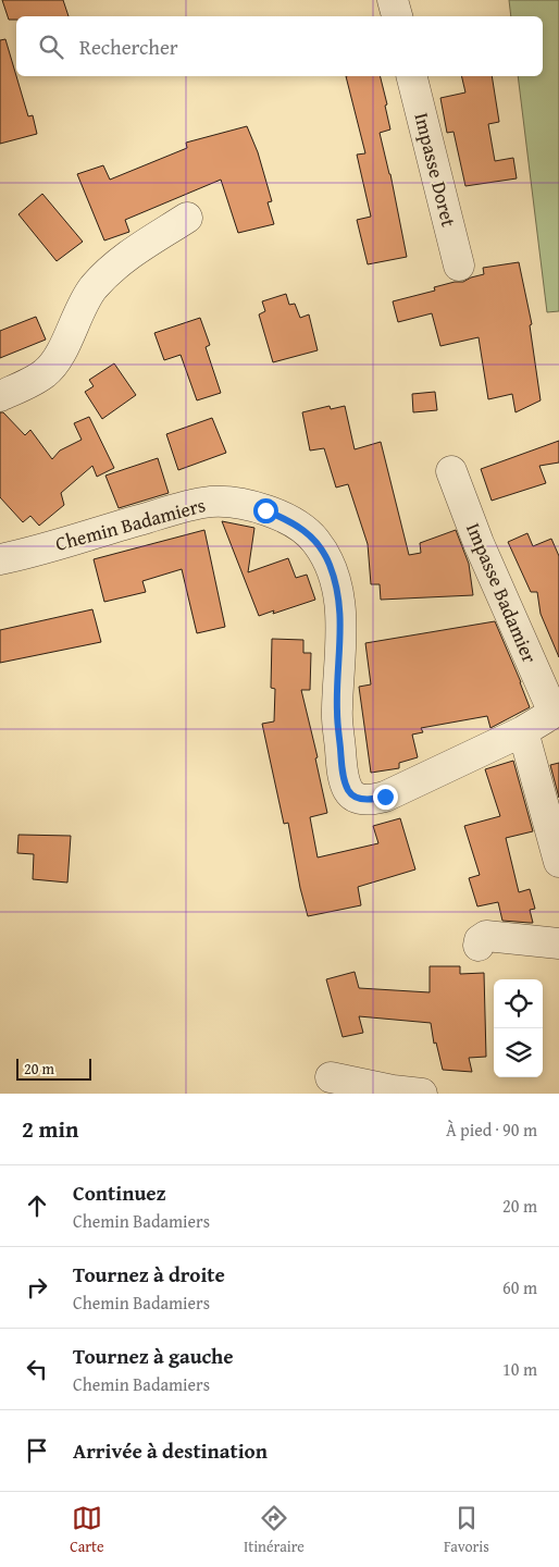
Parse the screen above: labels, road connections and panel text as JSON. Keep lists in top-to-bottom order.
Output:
{
  "streets": {
    "street": ["Impasse Doret", "Chemin Badamiers", "Impasse Badamier"]
  },
  "crossings": [
    ["Chemin Badamiers", "Impasse Badamier"]
  ],
  "scale_bar": "20 m",
  "page": {
    "search": "Rechercher",
    "scale": "20 m",
    "heading": ["2 min", "À pied · 90 m"],
    "list": [
      ["Continuez", "Chemin Badamiers", "20 m"],
      ["Tournez à droite", "Chemin Badamiers", "60 m"],
      ["Tournez à gauche", "Chemin Badamiers", "10 m"],
      "Arrivée à destination"
    ],
    "nav": ["Carte", "Itinéraire", "Favoris"]
  }
}
